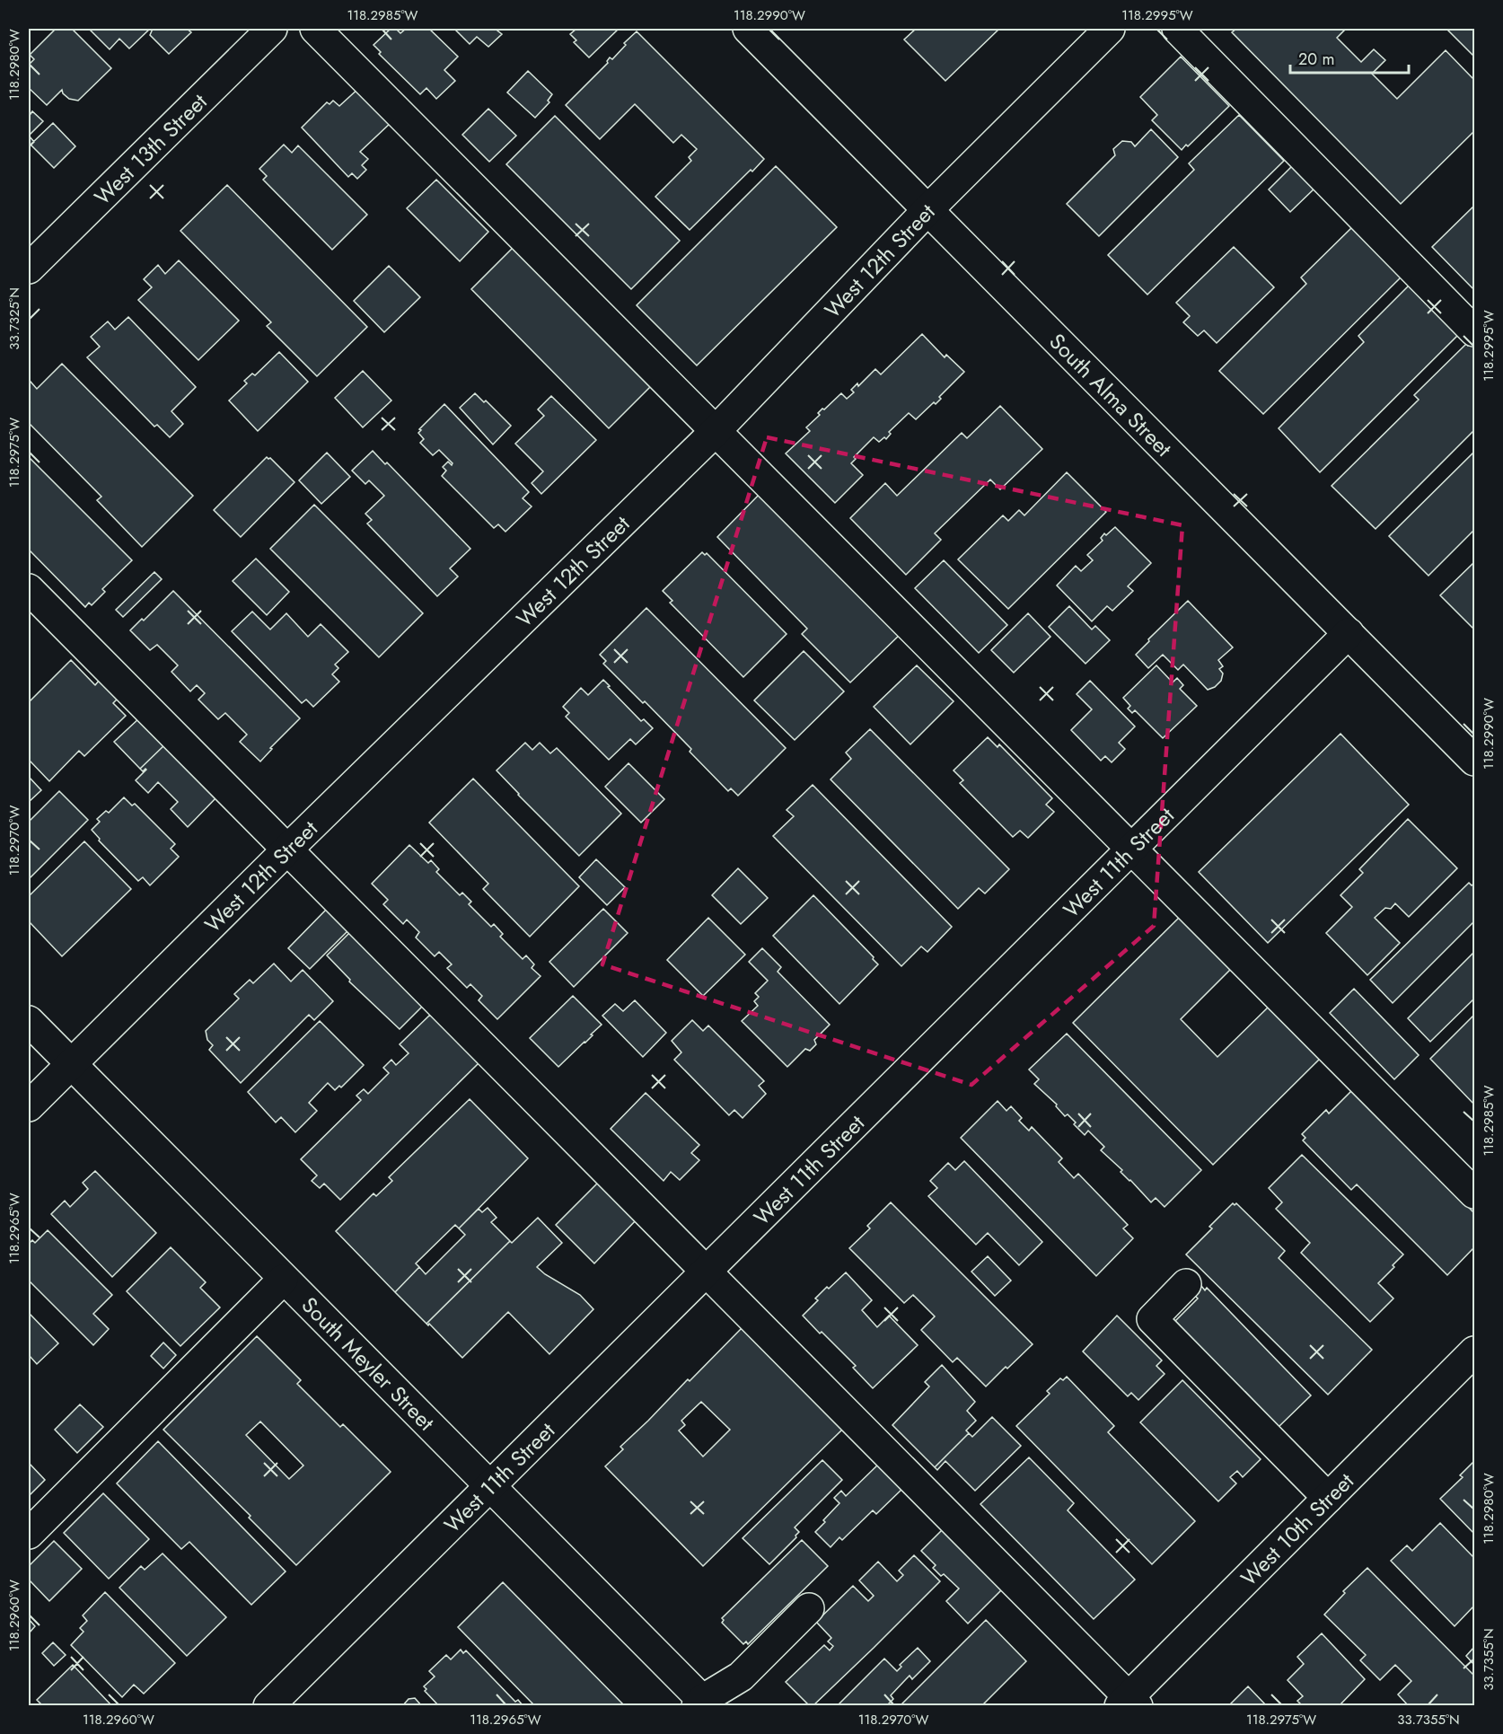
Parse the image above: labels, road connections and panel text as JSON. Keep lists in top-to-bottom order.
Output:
{
  "streets": {
    "street": [
      "West 13th Street",
      "West 12th Street",
      "South Alma Street",
      "West 11th Street",
      "South Meyler Street",
      "West 10th Street"
    ]
  },
  "crossings": [
    ["West 12th Street", "South Alma Street"],
    ["West 12th Street", "South Meyler Street"],
    ["South Alma Street", "West 11th Street"],
    ["West 11th Street", "South Meyler Street"]
  ],
  "scale_bar": "20 m",
  "coordinates": [
    "118.2985°W",
    "118.2990°W",
    "118.2995°W",
    "118.2980°W",
    "33.7325°N",
    "118.2975°W",
    "118.2970°W",
    "118.2965°W",
    "118.2960°W",
    "33.7355°N"
  ]
}
